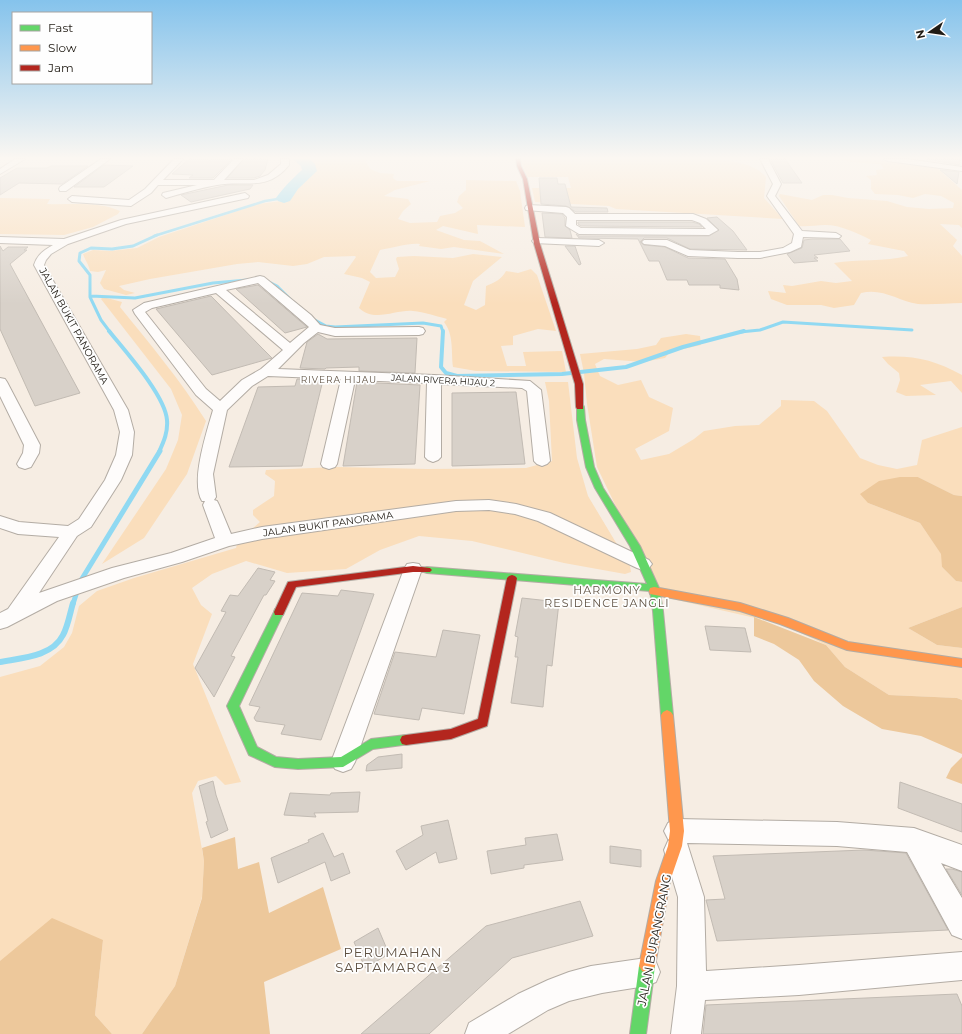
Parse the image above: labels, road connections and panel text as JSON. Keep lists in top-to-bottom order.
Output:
{
  "streets": {
    "street": ["JALAN BUKIT PANORAMA", "JALAN RIVERA HIJAU 2", "JALAN BURANGRANG"]
  },
  "districts": ["RIVERA HIJAU", "HARMONY RESIDENCE JANGLI", "PERUMAHAN SAPTAMARGA 3"],
  "legend": ["Fast", "Slow", "Jam"],
  "north": "left"
}
